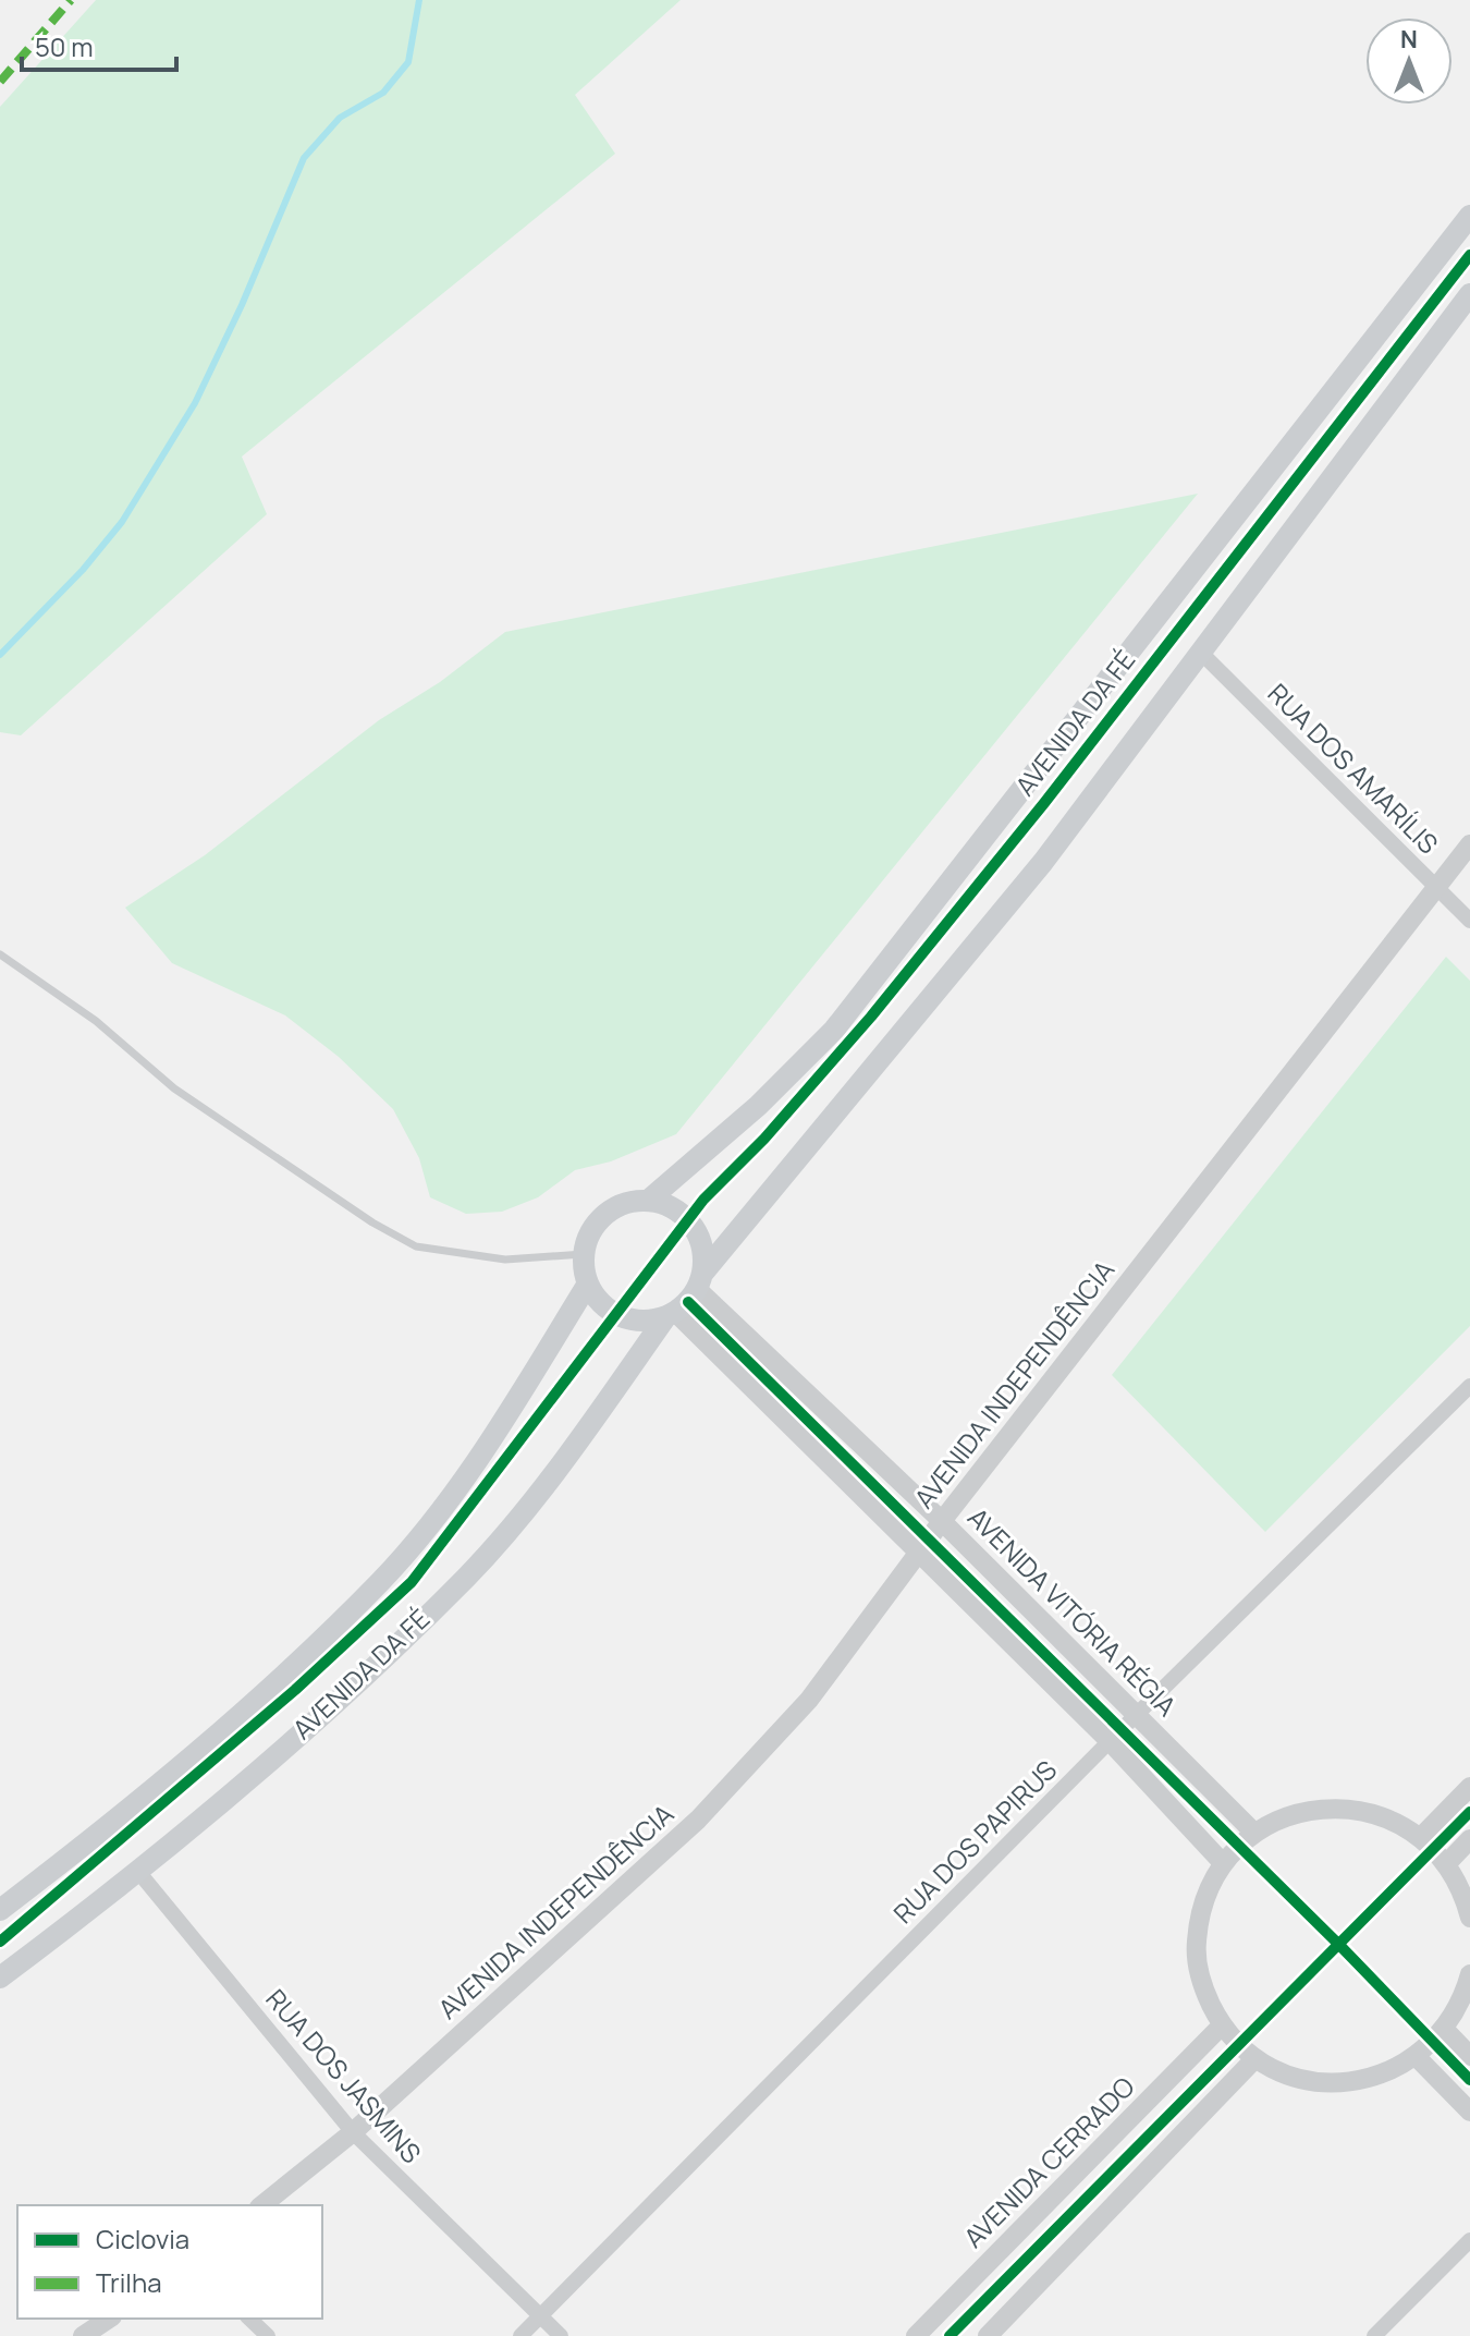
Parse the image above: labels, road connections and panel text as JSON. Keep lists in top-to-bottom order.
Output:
{
  "streets": {
    "main road": ["AVENIDA DA FÉ"],
    "street": [
      "RUA DOS AMARÍLIS",
      "AVENIDA INDEPENDÊNCIA",
      "AVENIDA VITÓRIA RÉGIA",
      "RUA DOS PAPIRUS",
      "RUA DOS JASMINS",
      "AVENIDA CERRADO"
    ]
  },
  "crossings": [
    ["AVENIDA DA FÉ", "AVENIDA VITÓRIA RÉGIA"],
    ["AVENIDA DA FÉ", "RUA DOS JASMINS"],
    ["RUA DOS AMARÍLIS", "AVENIDA INDEPENDÊNCIA"],
    ["AVENIDA INDEPENDÊNCIA", "AVENIDA VITÓRIA RÉGIA"],
    ["AVENIDA INDEPENDÊNCIA", "RUA DOS JASMINS"],
    ["AVENIDA VITÓRIA RÉGIA", "RUA DOS PAPIRUS"],
    ["RUA DOS PAPIRUS", "RUA DOS JASMINS"]
  ],
  "legend": ["Ciclovia", "Trilha"],
  "scale_bar": "50 m",
  "north": "top"
}
